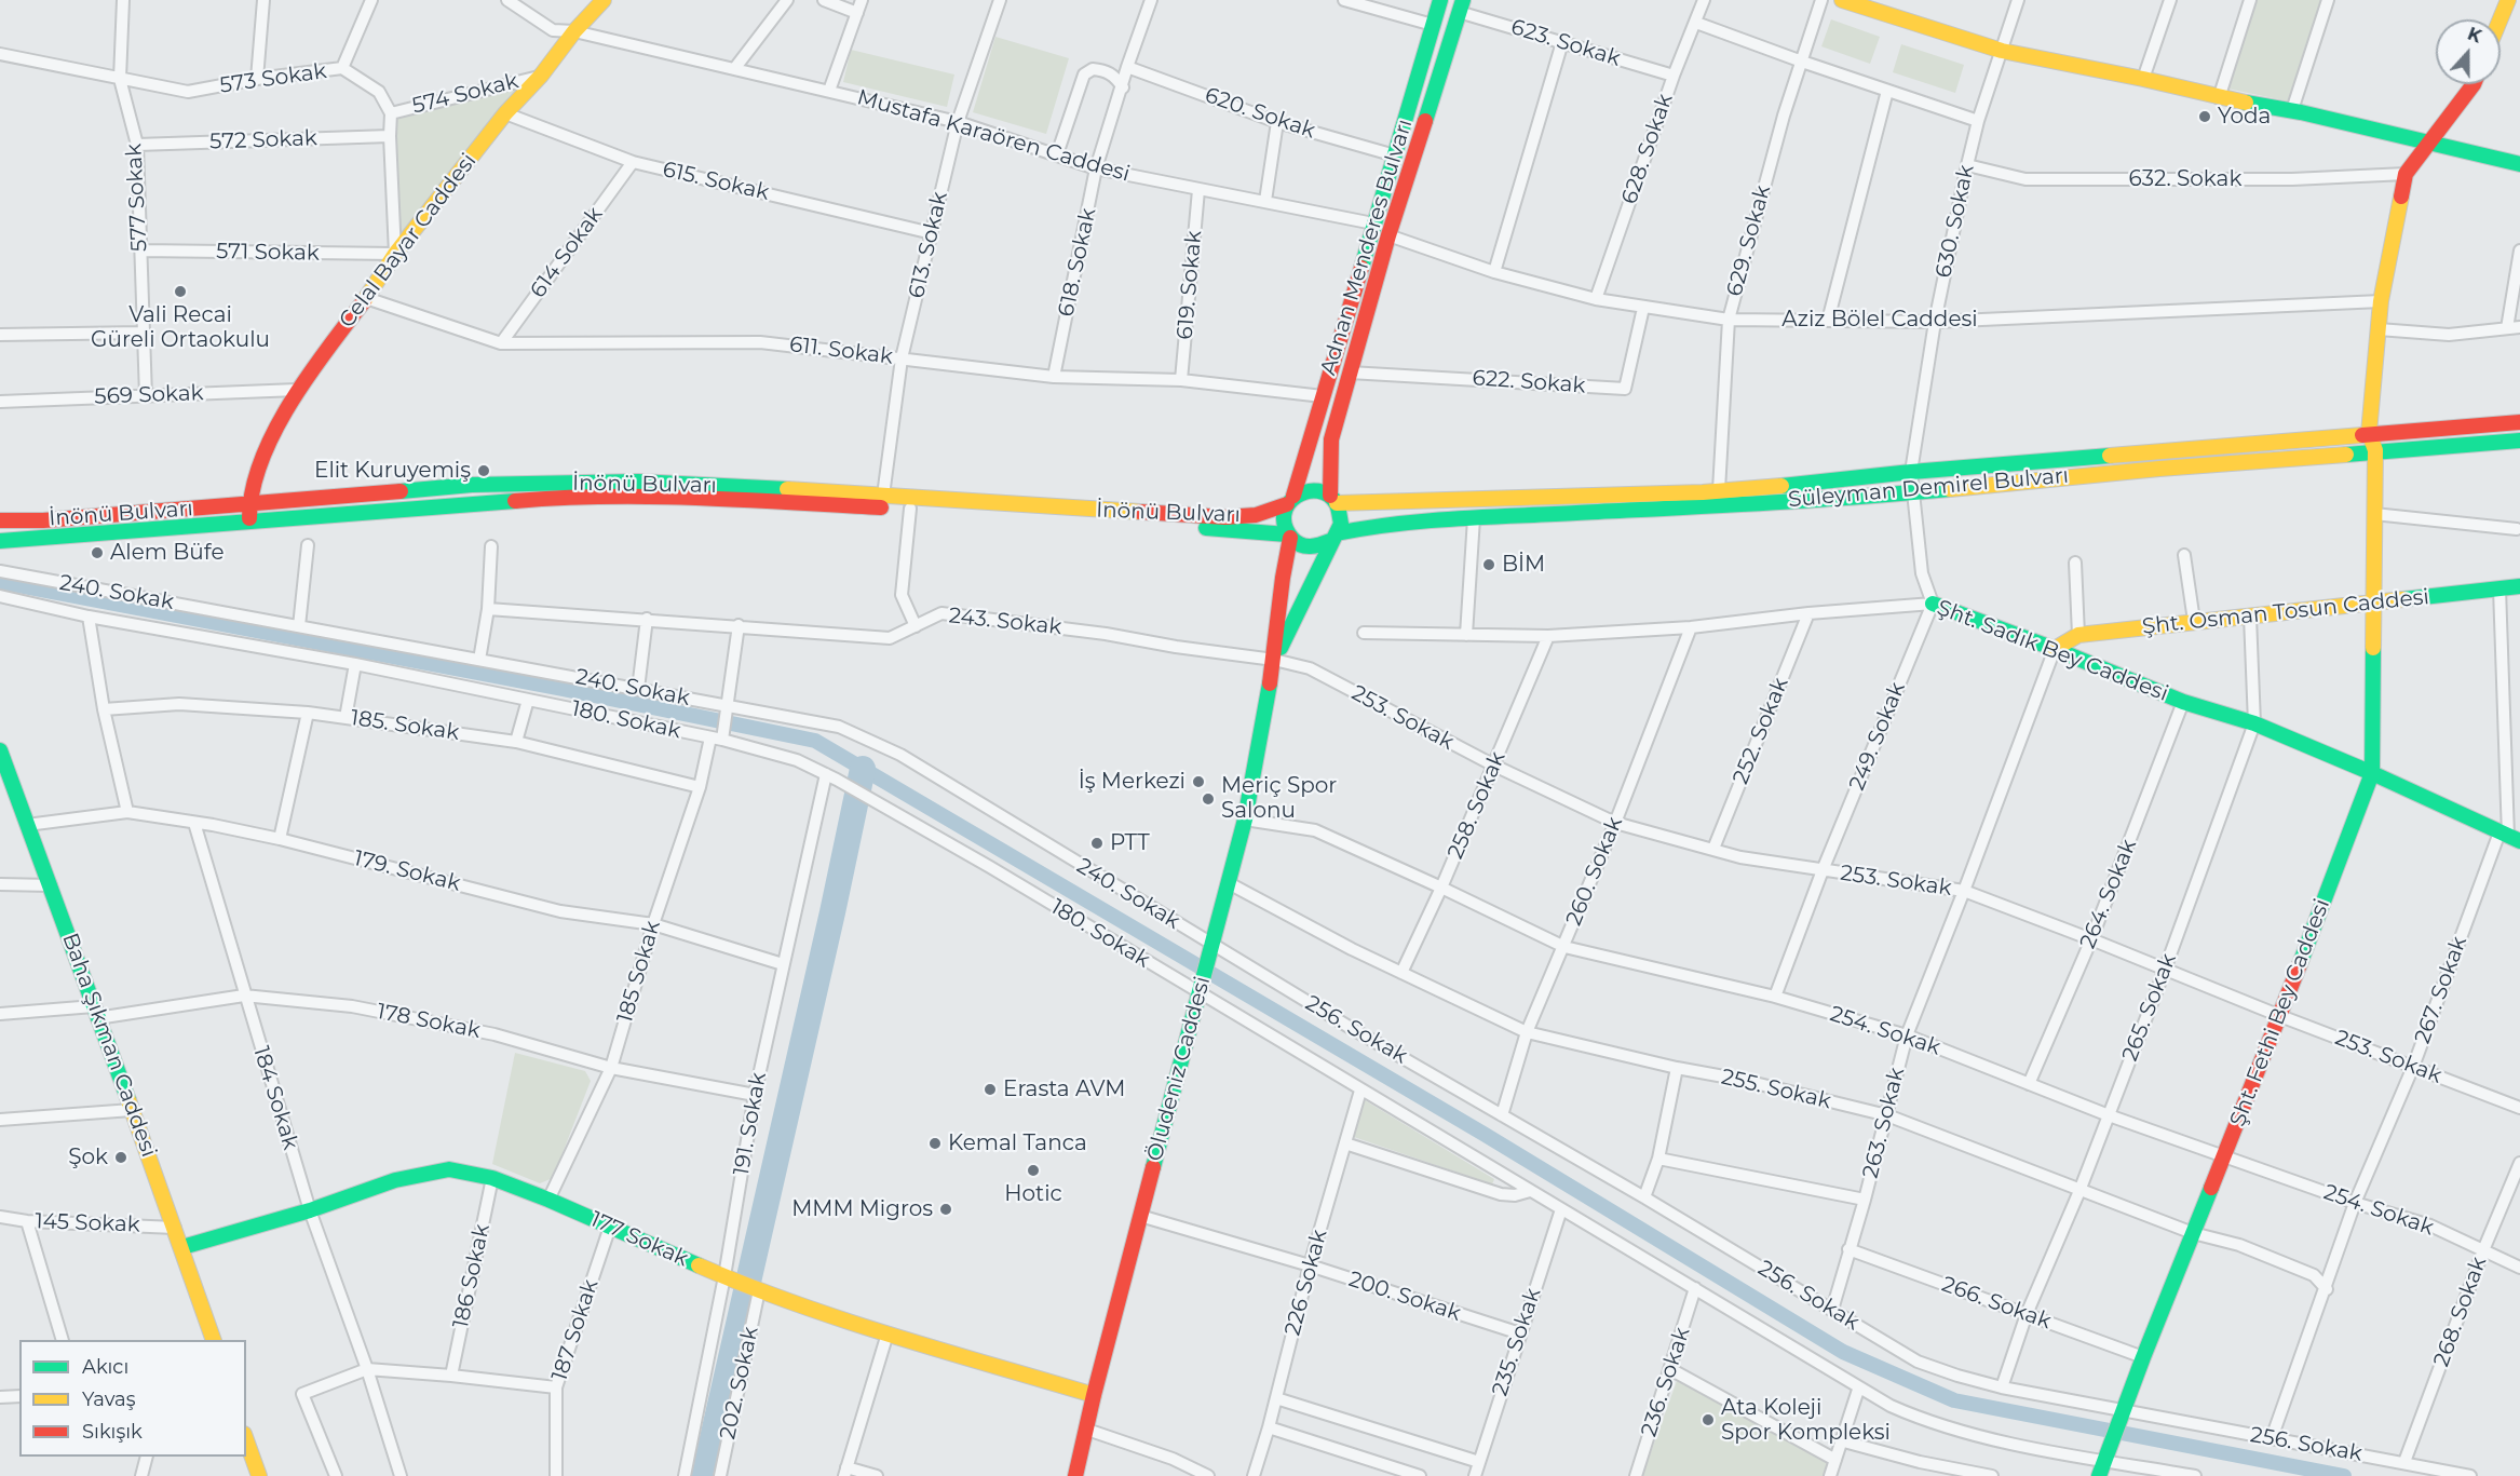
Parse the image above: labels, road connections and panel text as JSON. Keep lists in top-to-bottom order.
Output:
{
  "streets": {
    "main road": [
      "Celal Bayar Caddesi",
      "Adnan Menderes Bulvarı",
      "İnönü Bulvarı",
      "Süleyman Demirel Bulvarı",
      "Şht. Osman Tosun Caddesi",
      "Şht. Sadık Bey Caddesi",
      "Şht. Fethi Bey Caddesi",
      "Baha Şıkman Caddesi",
      "Öludeniz Caddesi",
      "177 Sokak"
    ],
    "street": [
      "623. Sokak",
      "573 Sokak",
      "574 Sokak",
      "620. Sokak",
      "Mustafa Karaören Caddesi",
      "572 Sokak",
      "628. Sokak",
      "632. Sokak",
      "615. Sokak",
      "577 Sokak",
      "630. Sokak",
      "629. Sokak",
      "613. Sokak",
      "571 Sokak",
      "614 Sokak",
      "618. Sokak",
      "619. Sokak",
      "Aziz Bölel Caddesi",
      "611. Sokak",
      "622. Sokak",
      "569 Sokak",
      "240. Sokak",
      "243. Sokak",
      "253. Sokak",
      "180. Sokak",
      "185. Sokak",
      "252. Sokak",
      "249. Sokak",
      "258. Sokak",
      "179. Sokak",
      "260. Sokak",
      "264. Sokak",
      "185 Sokak",
      "267. Sokak",
      "265. Sokak",
      "178 Sokak",
      "256. Sokak",
      "254. Sokak",
      "255. Sokak",
      "184 Sokak",
      "263. Sokak",
      "191. Sokak",
      "145 Sokak",
      "186 Sokak",
      "226 Sokak",
      "200. Sokak",
      "266. Sokak",
      "268. Sokak",
      "187 Sokak",
      "235. Sokak",
      "236. Sokak",
      "202. Sokak"
    ]
  },
  "crossings": [
    ["623. Sokak", "628. Sokak"],
    ["623. Sokak", "Adnan Menderes Bulvarı"],
    ["573 Sokak", "574 Sokak"],
    ["573 Sokak", "577 Sokak"],
    ["574 Sokak", "Celal Bayar Caddesi"],
    ["620. Sokak", "Adnan Menderes Bulvarı"],
    ["620. Sokak", "618. Sokak"],
    ["Mustafa Karaören Caddesi", "Celal Bayar Caddesi"],
    ["Mustafa Karaören Caddesi", "613. Sokak"],
    ["Mustafa Karaören Caddesi", "Adnan Menderes Bulvarı"],
    ["Mustafa Karaören Caddesi", "618. Sokak"],
    ["Mustafa Karaören Caddesi", "619. Sokak"],
    ["572 Sokak", "577 Sokak"],
    ["628. Sokak", "Aziz Bölel Caddesi"],
    ["632. Sokak", "630. Sokak"],
    ["615. Sokak", "Celal Bayar Caddesi"],
    ["615. Sokak", "613. Sokak"],
    ["615. Sokak", "614 Sokak"],
    ["577 Sokak", "571 Sokak"],
    ["577 Sokak", "569 Sokak"],
    ["630. Sokak", "Aziz Bölel Caddesi"],
    ["630. Sokak", "Süleyman Demirel Bulvarı"],
    ["630. Sokak", "Şht. Sadık Bey Caddesi"],
    ["630. Sokak", "249. Sokak"],
    ["Celal Bayar Caddesi", "571 Sokak"],
    ["Celal Bayar Caddesi", "611. Sokak"],
    ["Celal Bayar Caddesi", "569 Sokak"],
    ["Celal Bayar Caddesi", "İnönü Bulvarı"],
    ["629. Sokak", "Aziz Bölel Caddesi"],
    ["629. Sokak", "Süleyman Demirel Bulvarı"],
    ["613. Sokak", "611. Sokak"],
    ["613. Sokak", "İnönü Bulvarı"],
    ["Adnan Menderes Bulvarı", "Aziz Bölel Caddesi"],
    ["Adnan Menderes Bulvarı", "611. Sokak"],
    ["Adnan Menderes Bulvarı", "622. Sokak"],
    ["Adnan Menderes Bulvarı", "İnönü Bulvarı"],
    ["Adnan Menderes Bulvarı", "Süleyman Demirel Bulvarı"],
    ["Adnan Menderes Bulvarı", "243. Sokak"],
    ["Adnan Menderes Bulvarı", "253. Sokak"],
    ["Adnan Menderes Bulvarı", "Öludeniz Caddesi"],
    ["614 Sokak", "611. Sokak"],
    ["618. Sokak", "611. Sokak"],
    ["619. Sokak", "611. Sokak"],
    ["Aziz Bölel Caddesi", "622. Sokak"],
    ["İnönü Bulvarı", "Süleyman Demirel Bulvarı"],
    ["Süleyman Demirel Bulvarı", "Şht. Fethi Bey Caddesi"],
    ["240. Sokak", "185 Sokak"],
    ["240. Sokak", "256. Sokak"],
    ["240. Sokak", "Öludeniz Caddesi"],
    ["Şht. Osman Tosun Caddesi", "Şht. Sadık Bey Caddesi"],
    ["Şht. Osman Tosun Caddesi", "265. Sokak"],
    ["Şht. Osman Tosun Caddesi", "Şht. Fethi Bey Caddesi"],
    ["Şht. Osman Tosun Caddesi", "263. Sokak"],
    ["243. Sokak", "253. Sokak"],
    ["243. Sokak", "185 Sokak"],
    ["243. Sokak", "Öludeniz Caddesi"],
    ["Şht. Sadık Bey Caddesi", "252. Sokak"],
    ["Şht. Sadık Bey Caddesi", "249. Sokak"],
    ["Şht. Sadık Bey Caddesi", "258. Sokak"],
    ["Şht. Sadık Bey Caddesi", "260. Sokak"],
    ["Şht. Sadık Bey Caddesi", "264. Sokak"],
    ["Şht. Sadık Bey Caddesi", "267. Sokak"],
    ["Şht. Sadık Bey Caddesi", "265. Sokak"],
    ["Şht. Sadık Bey Caddesi", "Şht. Fethi Bey Caddesi"],
    ["Şht. Sadık Bey Caddesi", "263. Sokak"],
    ["253. Sokak", "252. Sokak"],
    ["253. Sokak", "249. Sokak"],
    ["253. Sokak", "258. Sokak"],
    ["253. Sokak", "260. Sokak"],
    ["253. Sokak", "264. Sokak"],
    ["253. Sokak", "267. Sokak"],
    ["253. Sokak", "265. Sokak"],
    ["253. Sokak", "Şht. Fethi Bey Caddesi"],
    ["253. Sokak", "Öludeniz Caddesi"],
    ["253. Sokak", "263. Sokak"],
    ["180. Sokak", "185 Sokak"],
    ["180. Sokak", "Öludeniz Caddesi"],
    ["180. Sokak", "191. Sokak"],
    ["185. Sokak", "185 Sokak"],
    ["249. Sokak", "254. Sokak"],
    ["258. Sokak", "254. Sokak"],
    ["258. Sokak", "255. Sokak"],
    ["179. Sokak", "185 Sokak"],
    ["179. Sokak", "Baha Şıkman Caddesi"],
    ["179. Sokak", "184 Sokak"],
    ["179. Sokak", "191. Sokak"],
    ["260. Sokak", "256. Sokak"],
    ["260. Sokak", "254. Sokak"],
    ["260. Sokak", "255. Sokak"],
    ["264. Sokak", "254. Sokak"],
    ["185 Sokak", "178 Sokak"],
    ["185 Sokak", "177 Sokak"],
    ["267. Sokak", "256. Sokak"],
    ["267. Sokak", "254. Sokak"],
    ["267. Sokak", "255. Sokak"],
    ["265. Sokak", "256. Sokak"],
    ["265. Sokak", "254. Sokak"],
    ["265. Sokak", "255. Sokak"],
    ["265. Sokak", "266. Sokak"],
    ["Şht. Fethi Bey Caddesi", "256. Sokak"],
    ["Şht. Fethi Bey Caddesi", "254. Sokak"],
    ["Şht. Fethi Bey Caddesi", "255. Sokak"],
    ["Şht. Fethi Bey Caddesi", "266. Sokak"],
    ["178 Sokak", "Baha Şıkman Caddesi"],
    ["178 Sokak", "184 Sokak"],
    ["178 Sokak", "191. Sokak"],
    ["256. Sokak", "Öludeniz Caddesi"],
    ["256. Sokak", "263. Sokak"],
    ["256. Sokak", "268. Sokak"],
    ["254. Sokak", "Öludeniz Caddesi"],
    ["254. Sokak", "263. Sokak"],
    ["254. Sokak", "268. Sokak"],
    ["Baha Şıkman Caddesi", "145 Sokak"],
    ["Baha Şıkman Caddesi", "177 Sokak"],
    ["Öludeniz Caddesi", "255. Sokak"],
    ["Öludeniz Caddesi", "177 Sokak"],
    ["Öludeniz Caddesi", "200. Sokak"],
    ["255. Sokak", "263. Sokak"],
    ["184 Sokak", "177 Sokak"],
    ["263. Sokak", "266. Sokak"],
    ["191. Sokak", "177 Sokak"],
    ["177 Sokak", "186 Sokak"],
    ["177 Sokak", "187 Sokak"],
    ["177 Sokak", "202. Sokak"],
    ["226 Sokak", "200. Sokak"],
    ["200. Sokak", "235. Sokak"]
  ],
  "places": [
    "Yoda",
    "Vali Recai Güreli Ortaokulu",
    "Elit Kuruyemiş",
    "Alem Büfe",
    "BİM",
    "İş Merkezi",
    "Meriç Spor Salonu",
    "PTT",
    "Erasta AVM",
    "Kemal Tanca",
    "Şok",
    "Hotic",
    "MMM Migros",
    "Ata Koleji Spor Kompleksi"
  ],
  "legend": ["Akıcı", "Yavaş", "Sıkışık"],
  "north": "top"
}
